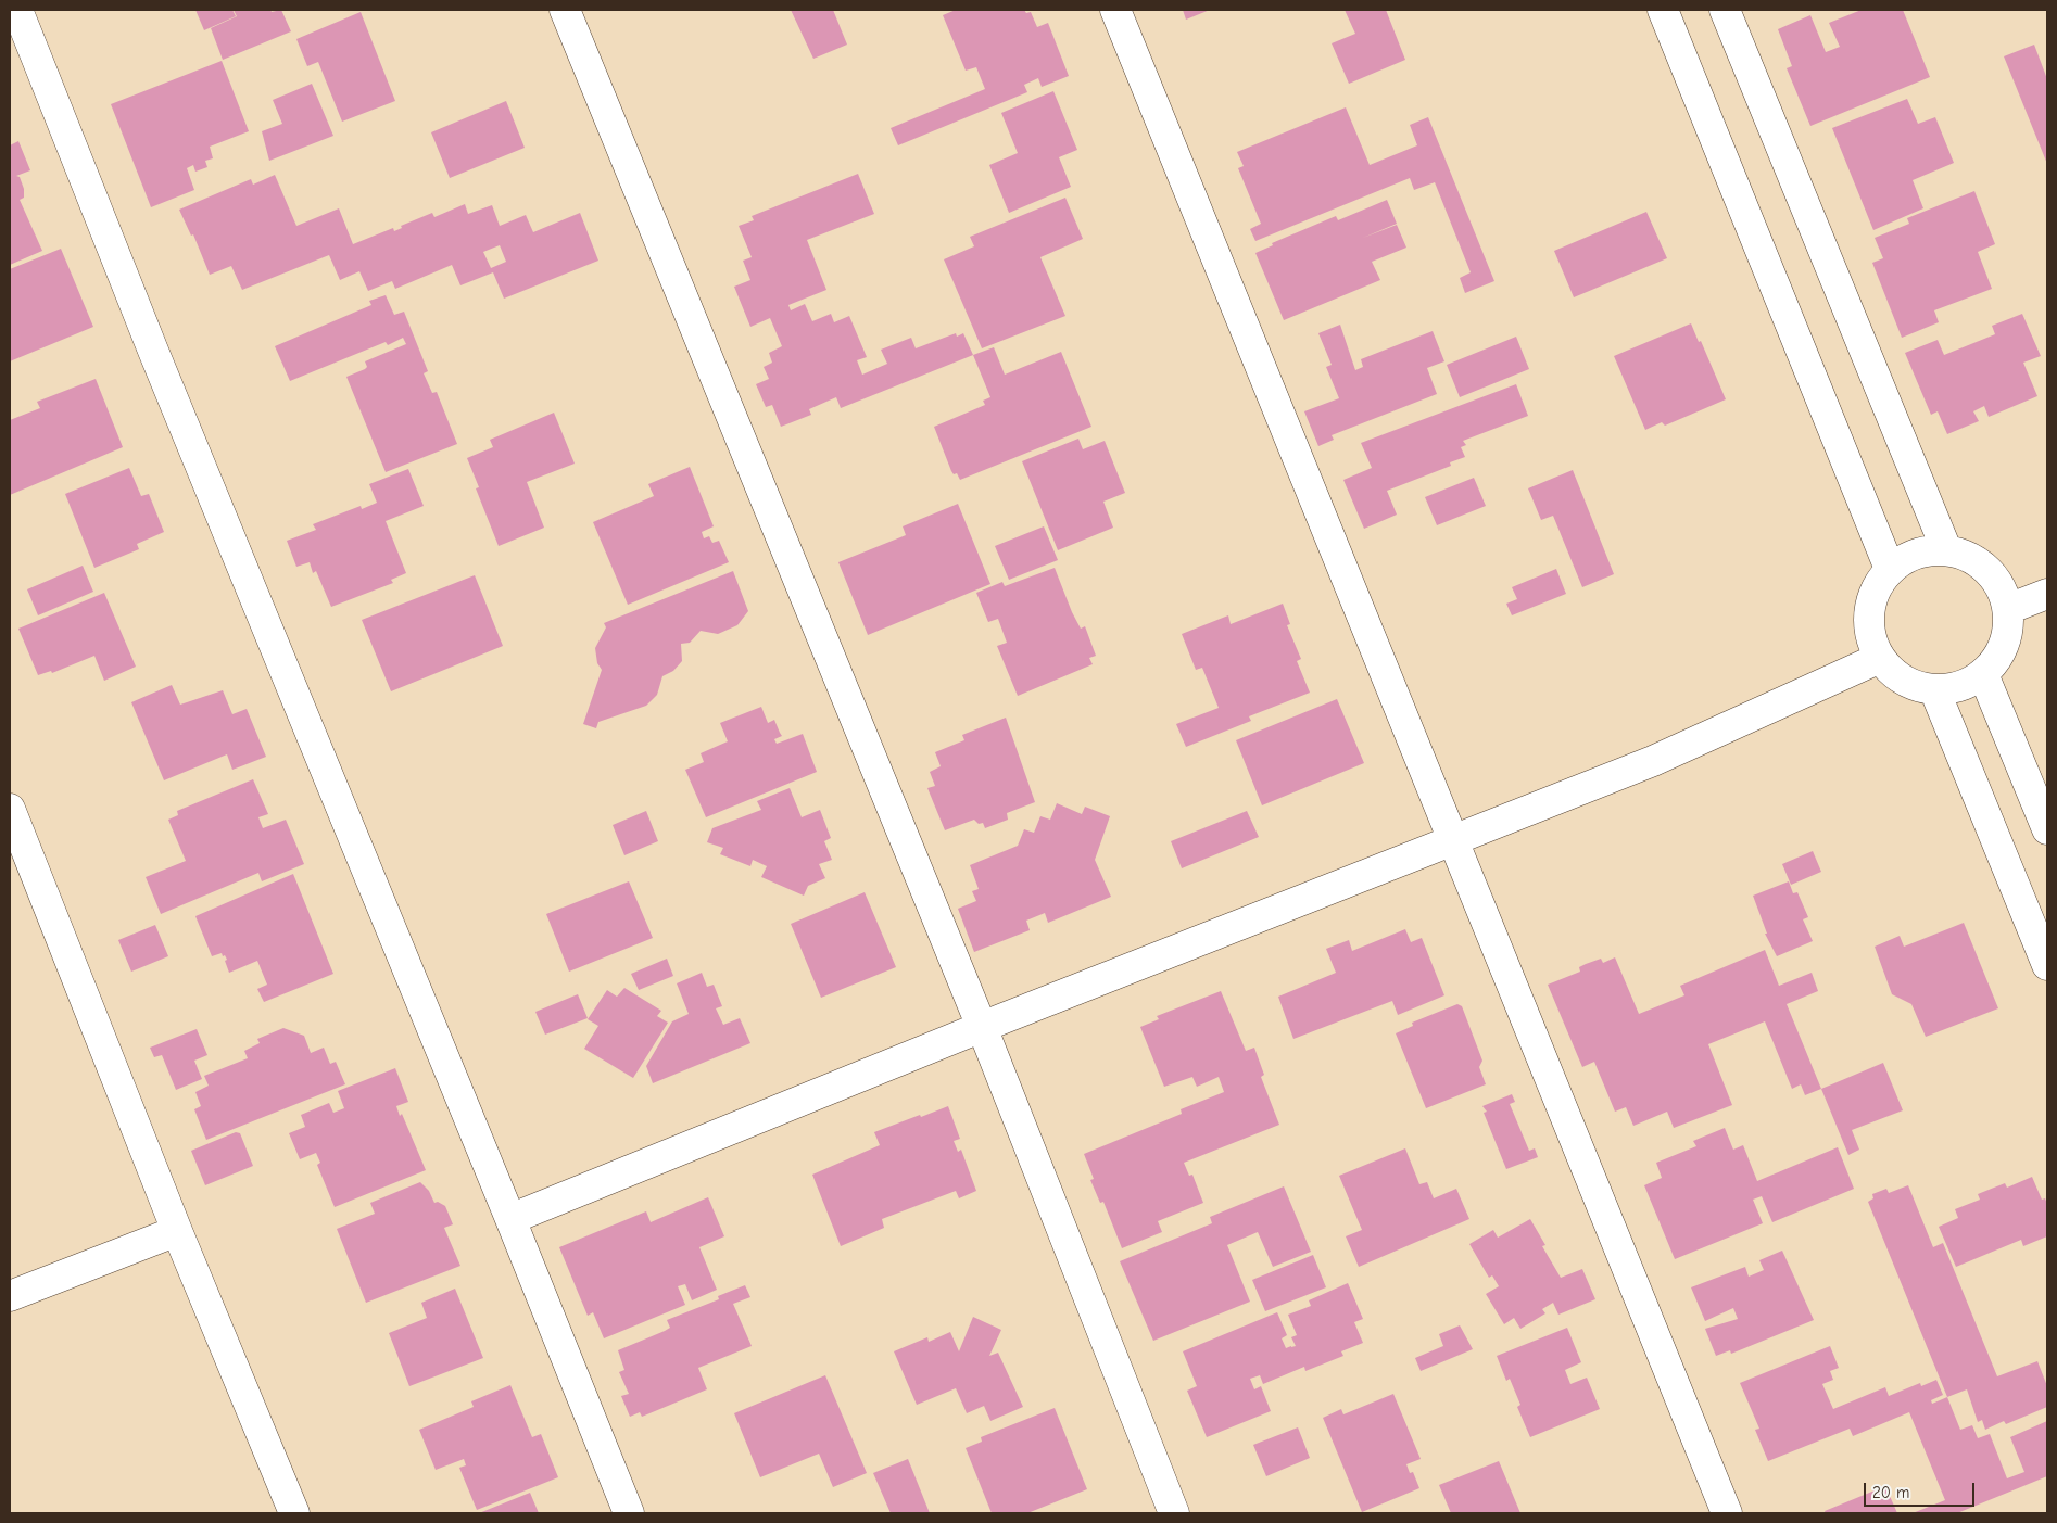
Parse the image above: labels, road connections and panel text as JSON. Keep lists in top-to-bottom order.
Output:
{
  "scale_bar": "20 m"
}
